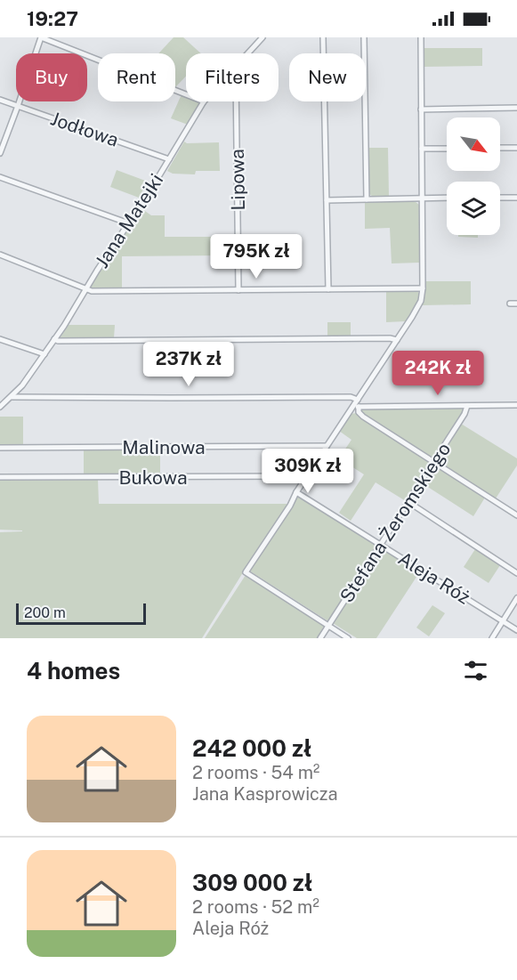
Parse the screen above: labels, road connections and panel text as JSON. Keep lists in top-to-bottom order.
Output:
{
  "streets": {
    "street": [
      "Jodłowa",
      "Lipowa",
      "Jana Matejki",
      "Malinowa",
      "Bukowa",
      "Stefana Żeromskiego",
      "Aleja Róż"
    ]
  },
  "crossings": [
    ["Jodłowa", "Jana Matejki"],
    ["Stefana Żeromskiego", "Aleja Róż"]
  ],
  "scale_bar": "200 m",
  "north": "bottom right",
  "page": {
    "status": "19:27",
    "chip": [
      "Buy",
      "Rent",
      "Filters",
      "New"
    ],
    "price": [
      "795K zł",
      "237K zł",
      "242K zł",
      "309K zł"
    ],
    "scale": "200 m",
    "heading": "4 homes",
    "list": [
      {
        "name": "242 000 zł",
        "note": "2 rooms · 54 m² · Jana Kasprowicza"
      },
      {
        "name": "309 000 zł",
        "note": "2 rooms · 52 m² · Aleja Róż"
      }
    ]
  }
}
